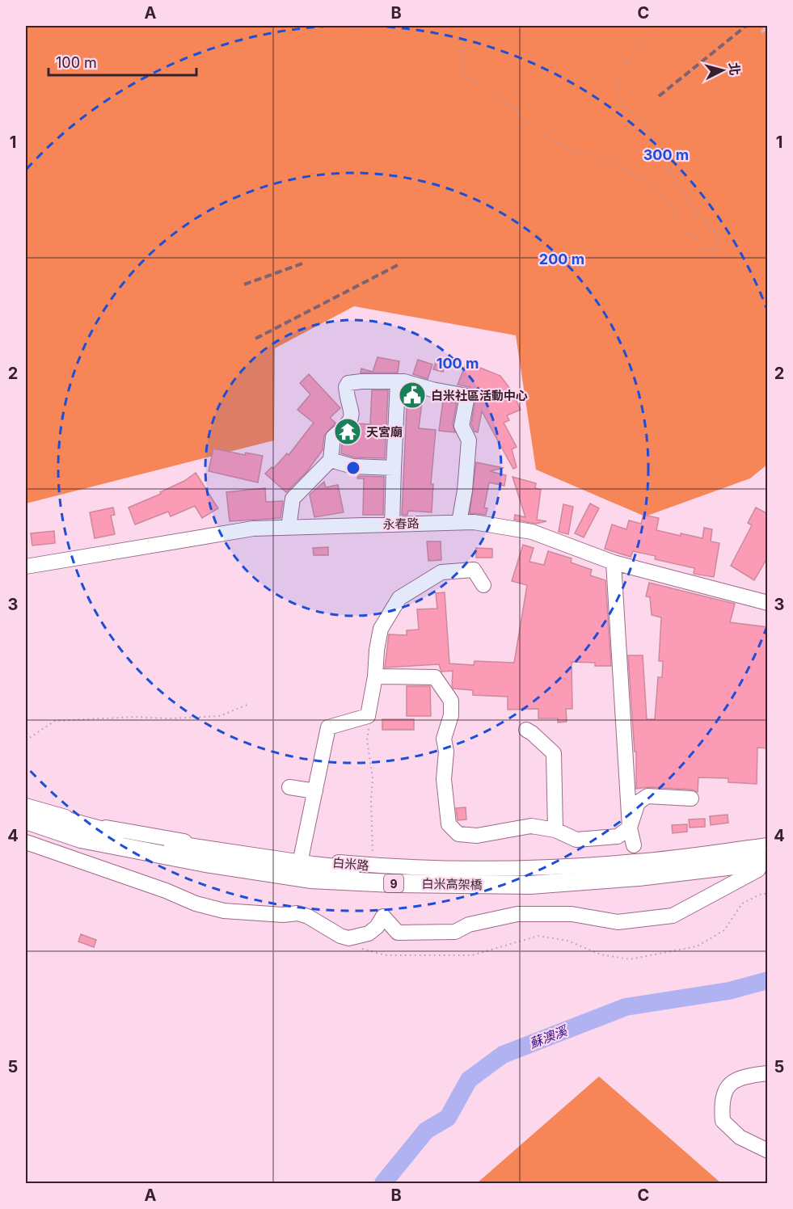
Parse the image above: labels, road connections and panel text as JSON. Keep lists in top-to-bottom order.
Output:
{
  "streets": {
    "main road": ["9", "白米高架橋"],
    "street": ["永春路", "白米路"]
  },
  "water": ["蘇澳溪"],
  "places": {
    "public building": ["白米社區活動中心"],
    "temple": ["天宮廟"]
  },
  "scale_bar": "100 m",
  "north": "right",
  "grid": {
    "columns": ["A", "B", "C"],
    "rows": [
      "1",
      "2",
      "3",
      "4",
      "5"
    ]
  },
  "rings": ["300 m", "200 m", "100 m"]
}
